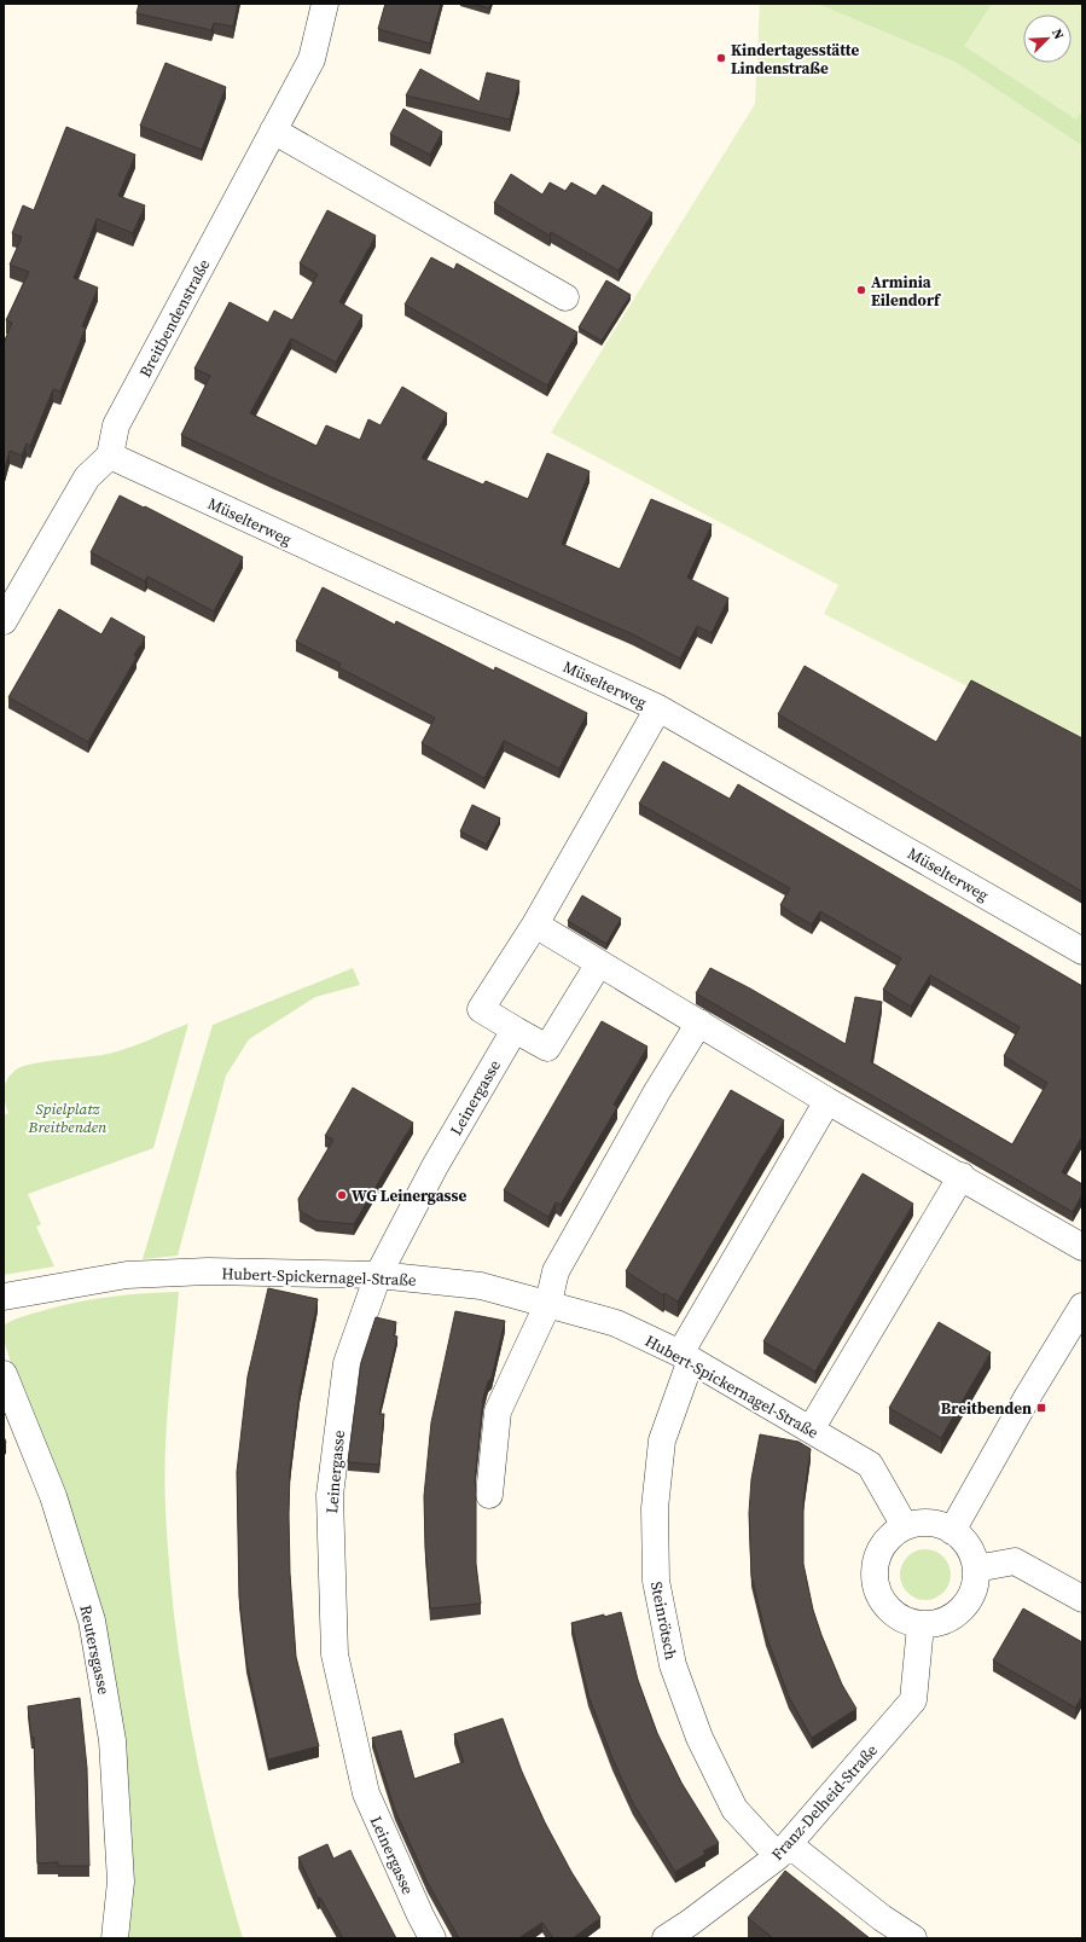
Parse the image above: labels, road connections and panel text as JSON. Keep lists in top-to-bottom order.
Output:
{
  "streets": {
    "street": [
      "Breitbendenstraße",
      "Müselterweg",
      "Leinergasse",
      "Hubert-Spickernagel-Straße",
      "Steinrötsch",
      "Reutersgasse",
      "Franz-Delheid-Straße"
    ]
  },
  "crossings": [
    ["Breitbendenstraße", "Müselterweg"],
    ["Leinergasse", "Hubert-Spickernagel-Straße"],
    ["Hubert-Spickernagel-Straße", "Steinrötsch"],
    ["Hubert-Spickernagel-Straße", "Franz-Delheid-Straße"],
    ["Steinrötsch", "Franz-Delheid-Straße"]
  ],
  "parks": ["Spielplatz Breitbenden"],
  "places": {
    "other": ["Kindertagesstätte Lindenstraße", "Arminia Eilendorf", "WG Leinergasse"],
    "transit": ["Breitbenden"]
  },
  "north": "top right"
}
